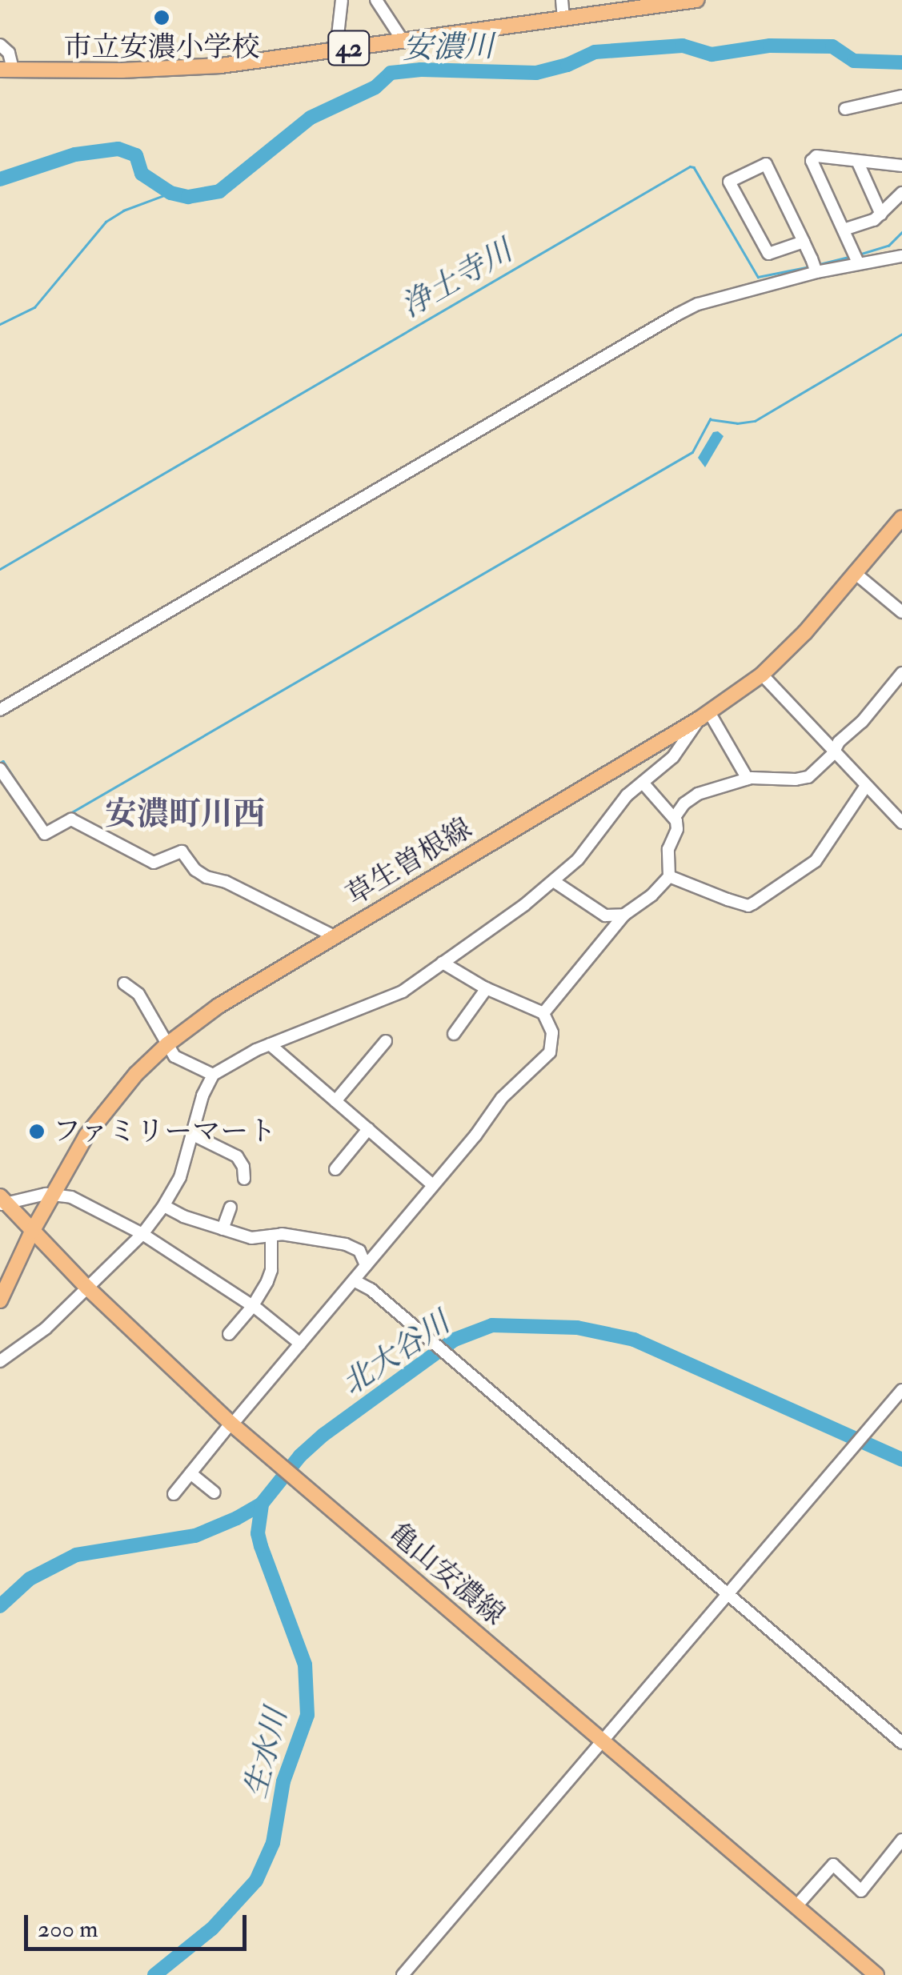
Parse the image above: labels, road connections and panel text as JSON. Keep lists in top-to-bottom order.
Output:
{
  "streets": {
    "main road": ["42", "草生曽根線", "亀山安濃線"]
  },
  "crossings": [
    ["草生曽根線", "亀山安濃線"]
  ],
  "districts": ["安濃町川西"],
  "water": [
    "安濃川",
    "浄土寺川",
    "北大谷川",
    "生水川"
  ],
  "places": ["市立安濃小学校", "ファミリーマート"],
  "scale_bar": "200 m"
}
